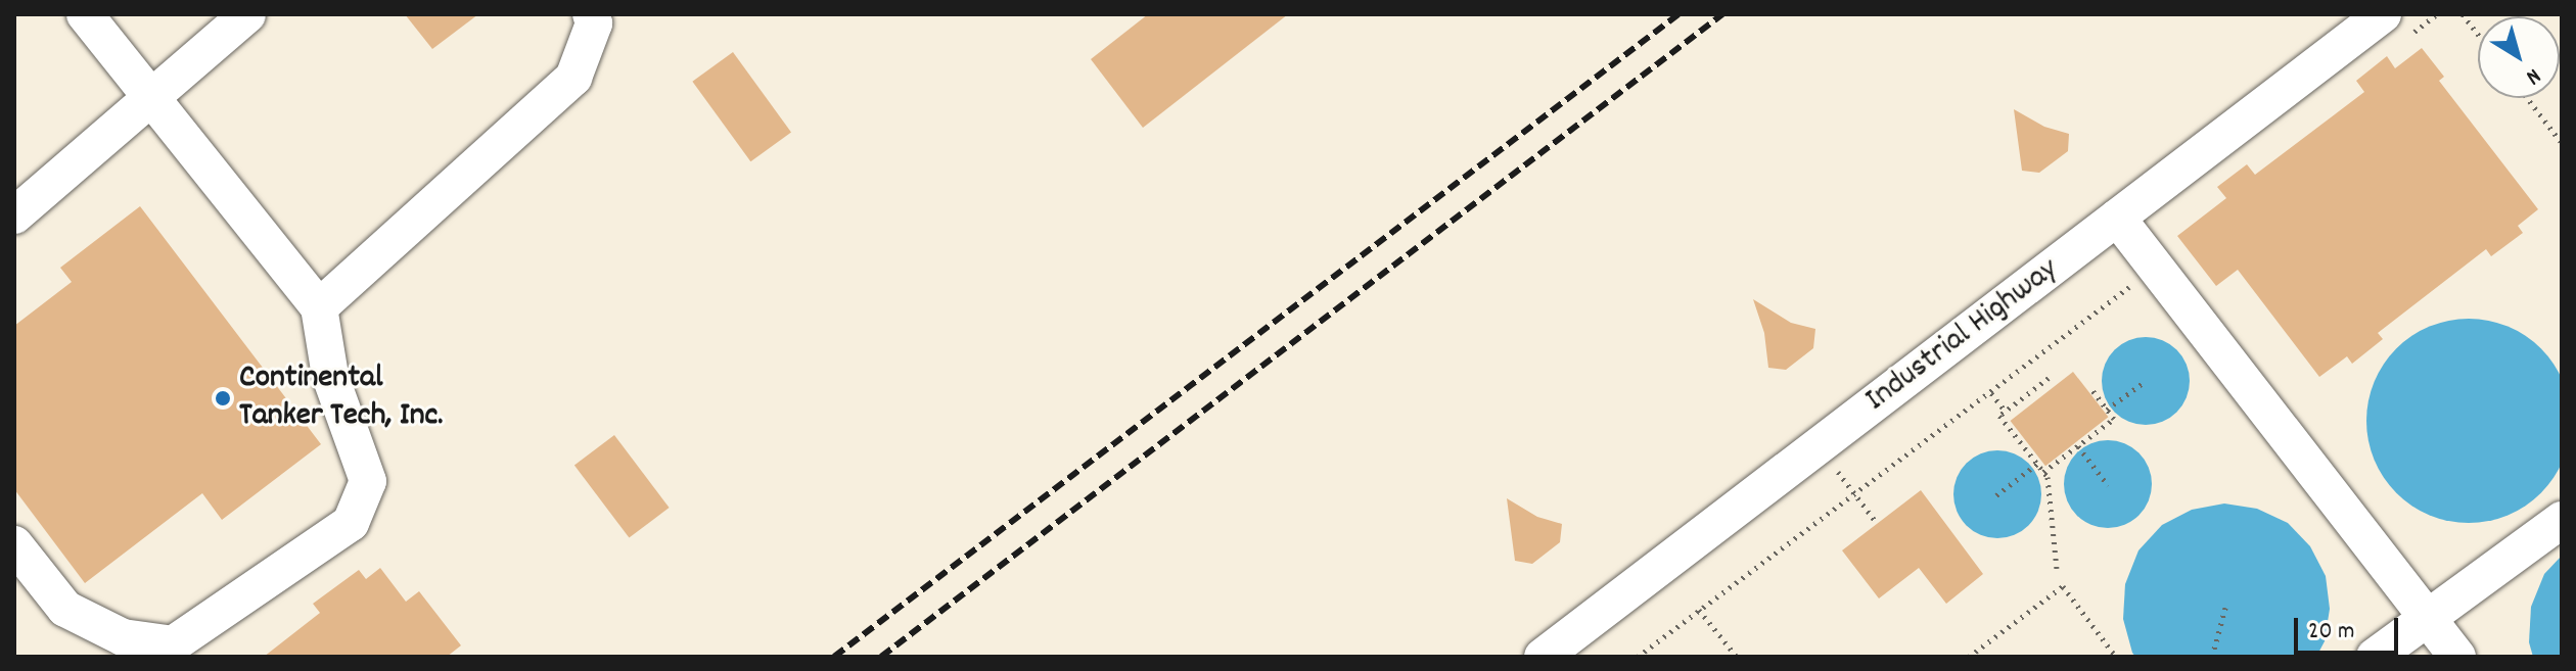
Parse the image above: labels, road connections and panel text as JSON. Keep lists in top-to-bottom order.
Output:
{
  "streets": {
    "street": ["Industrial Highway"]
  },
  "places": ["Continental Tanker Tech, Inc."],
  "scale_bar": "20 m",
  "north": "bottom right"
}
